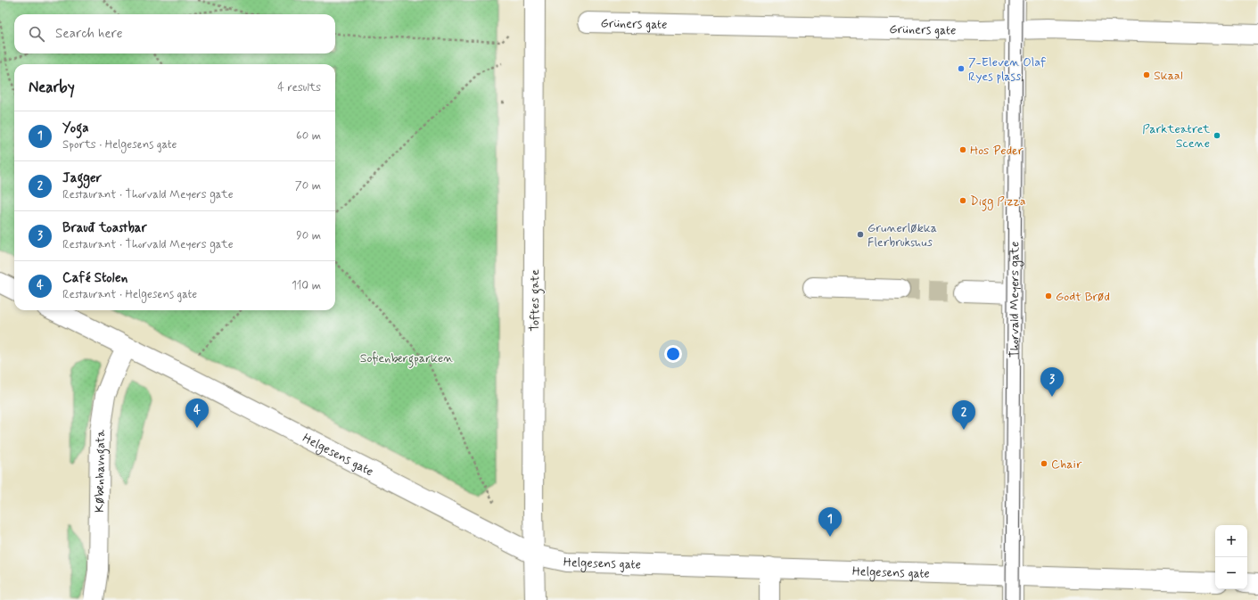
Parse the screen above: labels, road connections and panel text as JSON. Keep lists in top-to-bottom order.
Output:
{
  "streets": {
    "street": [
      "Grüners gate",
      "Thorvald Meyers gate",
      "Toftes gate",
      "Helgesens gate",
      "Københavngata"
    ]
  },
  "crossings": [
    ["Grüners gate", "Thorvald Meyers gate"],
    ["Thorvald Meyers gate", "Helgesens gate"],
    ["Toftes gate", "Helgesens gate"],
    ["Helgesens gate", "Københavngata"]
  ],
  "parks": ["Sofienbergparken"],
  "places": [
    "7-Eleven Olaf Ryes plass",
    "Skaal",
    "Parkteatret Scene",
    "Hos Peder",
    "Digg Pizza",
    "Grunerløkka Flerbrukshus",
    "Godt Brød",
    "Chair"
  ],
  "page": {
    "search": "Search here",
    "heading": ["Nearby", "4 results"],
    "list": [
      {
        "mark": "1",
        "name": "Yoga",
        "note": "Sports · Helgesens gate",
        "value": "60 m"
      },
      {
        "mark": "2",
        "name": "Jagger",
        "note": "Restaurant · Thorvald Meyers gate",
        "value": "70 m"
      },
      {
        "mark": "3",
        "name": "Brauđ toastbar",
        "note": "Restaurant · Thorvald Meyers gate",
        "value": "90 m"
      },
      {
        "mark": "4",
        "name": "Café Stolen",
        "note": "Restaurant · Helgesens gate",
        "value": "110 m"
      }
    ],
    "pins": [
      "3",
      "4",
      "2",
      "1"
    ],
    "map_buttons": ["+", "−"]
  }
}
